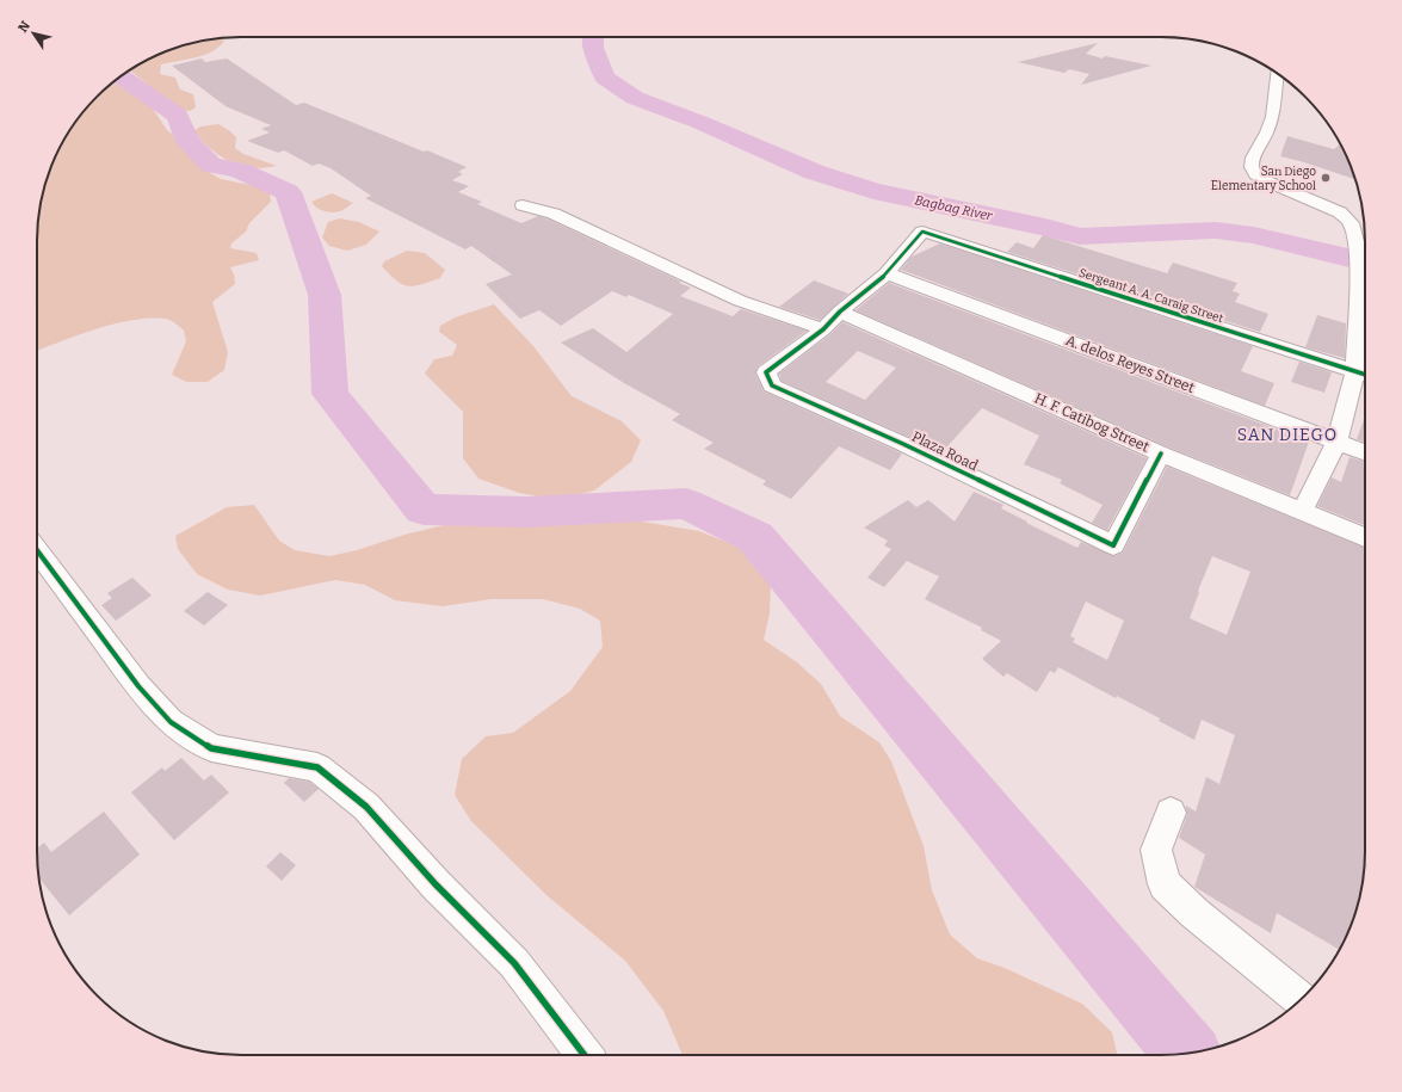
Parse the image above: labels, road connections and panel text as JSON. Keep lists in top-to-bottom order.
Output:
{
  "streets": {
    "street": [
      "Sergeant A. A. Caraig Street",
      "A. delos Reyes Street",
      "H. F. Catibog Street",
      "Plaza Road"
    ]
  },
  "crossings": [
    ["Sergeant A. A. Caraig Street", "Plaza Road"],
    ["A. delos Reyes Street", "Plaza Road"],
    ["H. F. Catibog Street", "Plaza Road"]
  ],
  "districts": ["SAN DIEGO"],
  "water": ["Bagbag River"],
  "places": ["San Diego Elementary School"],
  "north": "top left"
}
